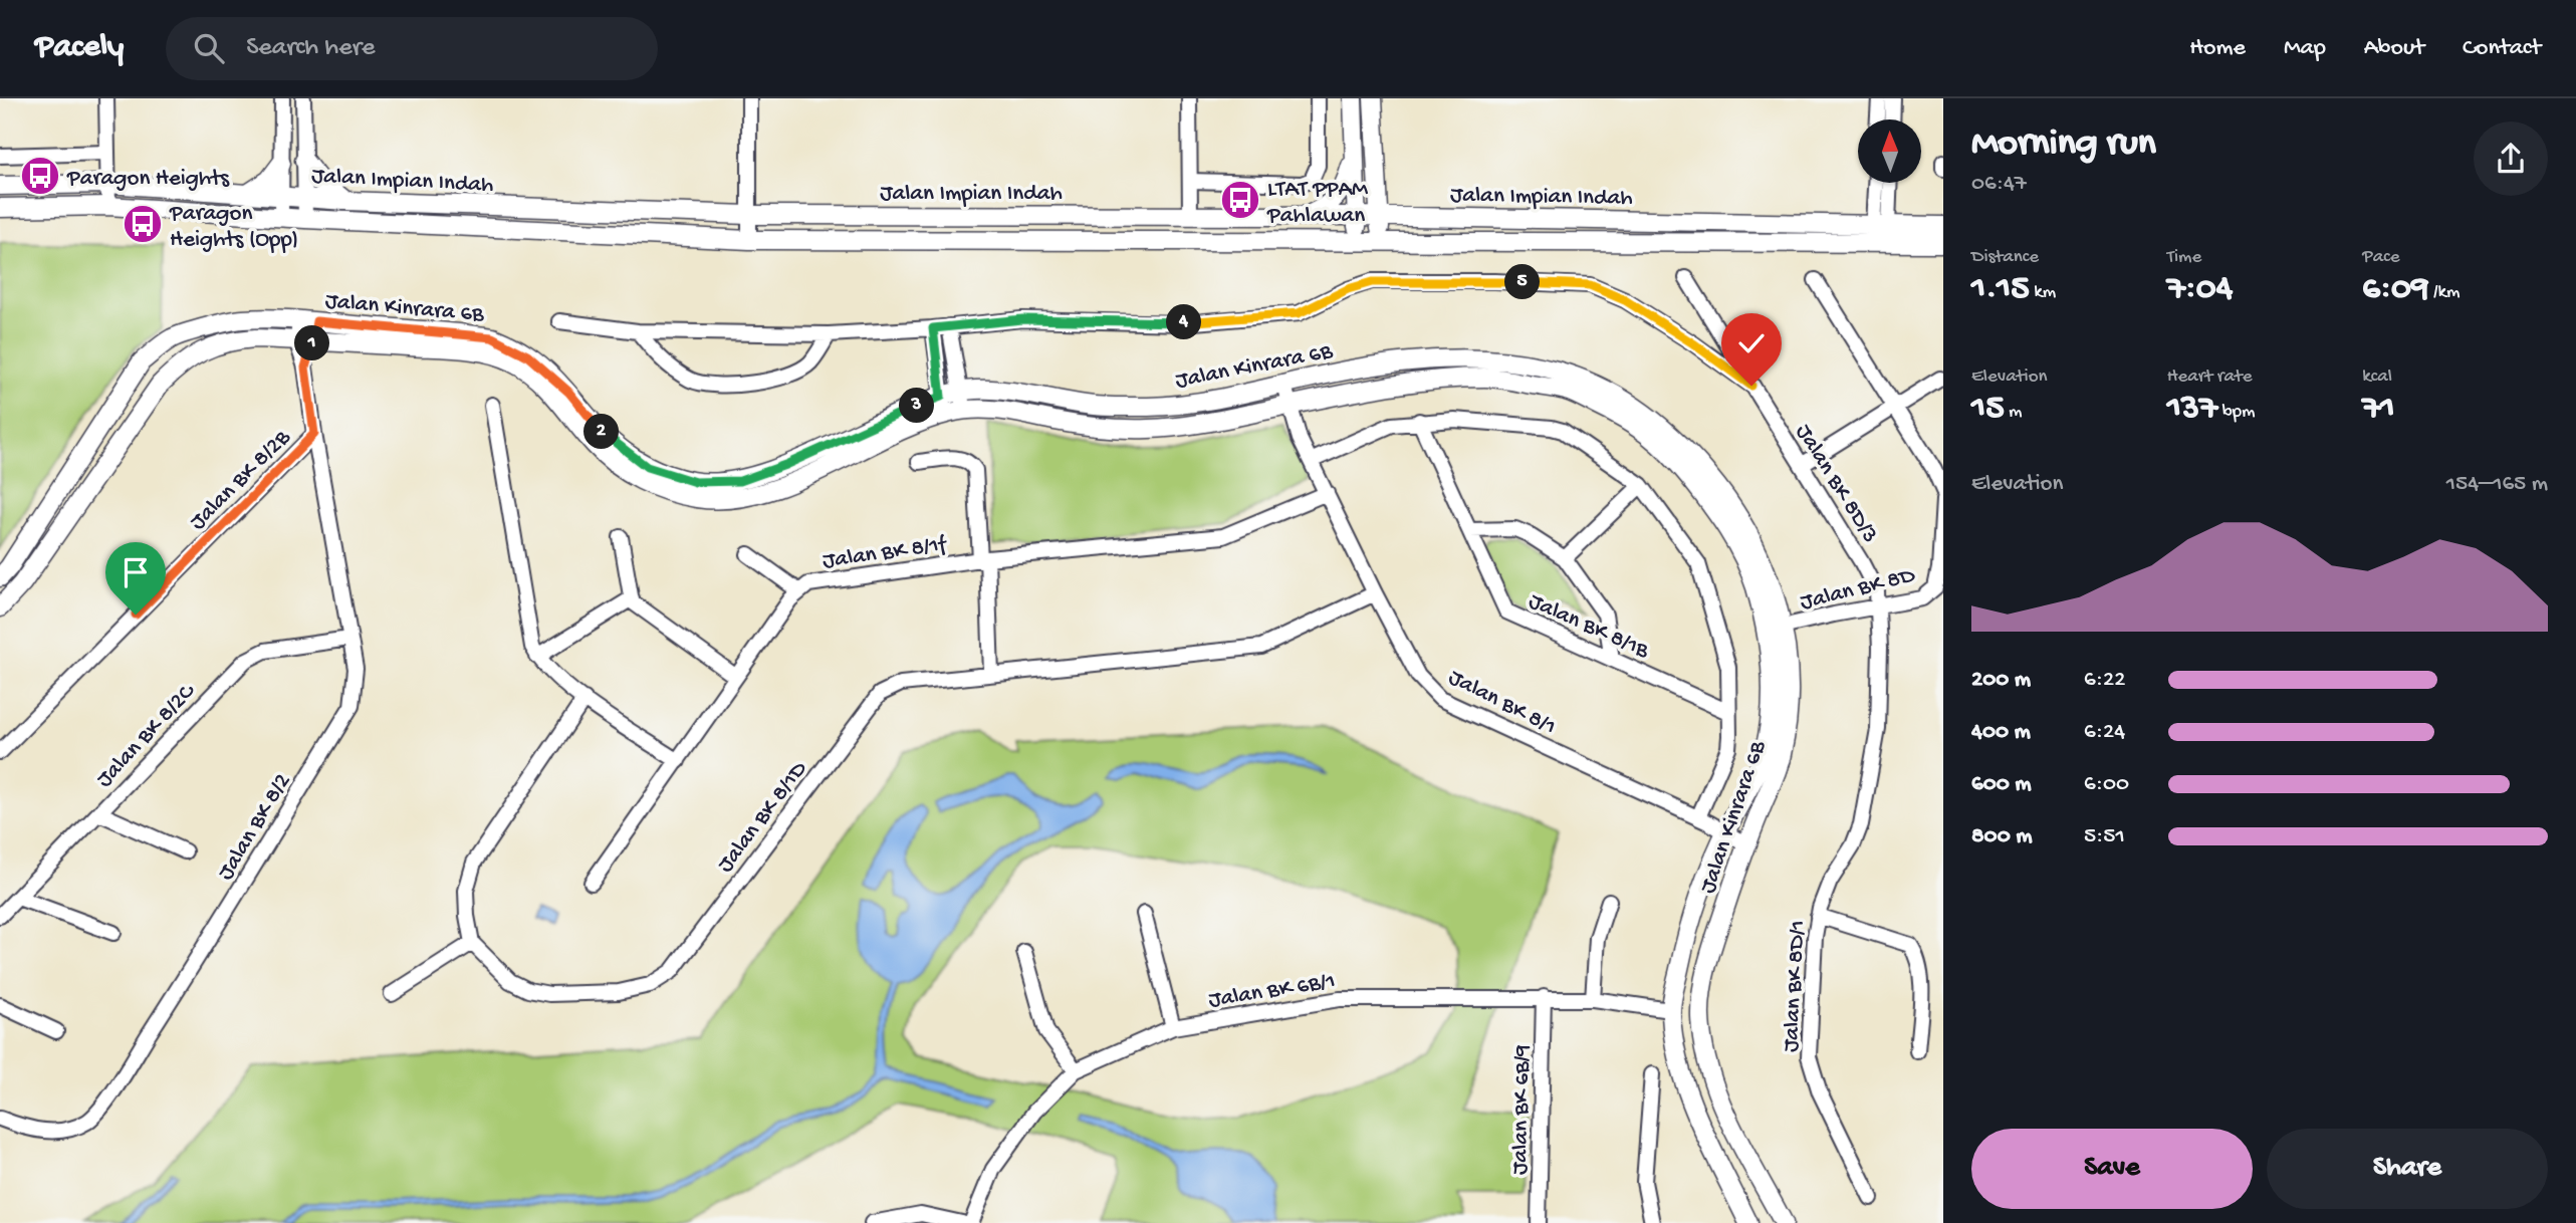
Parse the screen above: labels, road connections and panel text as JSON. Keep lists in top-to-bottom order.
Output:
{
  "streets": {
    "street": [
      "Jalan Impian Indah",
      "Jalan Kinrara 6B",
      "Jalan BK 8/2B",
      "Jalan BK 8D/3",
      "Jalan BK 8/1f",
      "Jalan BK 8D",
      "Jalan BK 8/1B",
      "Jalan BK 8/1",
      "Jalan BK 8/2C",
      "Jalan BK 8/1D",
      "Jalan BK 8/2",
      "Jalan BK 8D/1",
      "Jalan BK 6B/1",
      "Jalan BK 6B/9"
    ]
  },
  "crossings": [
    ["Jalan Kinrara 6B", "Jalan BK 8/2B"],
    ["Jalan Kinrara 6B", "Jalan BK 8D"],
    ["Jalan Kinrara 6B", "Jalan BK 8/1"],
    ["Jalan Kinrara 6B", "Jalan BK 6B/1"],
    ["Jalan BK 8/2B", "Jalan BK 8/2"],
    ["Jalan BK 8D/3", "Jalan BK 8D"],
    ["Jalan BK 8D/3", "Jalan BK 8D/1"],
    ["Jalan BK 8/1f", "Jalan BK 8/1"],
    ["Jalan BK 8D", "Jalan BK 8D/1"],
    ["Jalan BK 8/1", "Jalan BK 8/1D"],
    ["Jalan BK 8/2C", "Jalan BK 8/2"],
    ["Jalan BK 6B/1", "Jalan BK 6B/9"]
  ],
  "places": {
    "bus stop": ["Paragon Heights", "LTAT PPAM Pahlawan", "Paragon Heights (Opp)"]
  },
  "north": "top",
  "page": {
    "header": "Pacely",
    "search": "Search here",
    "nav": [
      "Home",
      "Map",
      "About",
      "Contact"
    ],
    "heading": ["Morning run", "06:47"],
    "stats": [
      ["Distance", "1.15 km"],
      ["Time", "7:04"],
      ["Pace", "6:09 /km"],
      ["Elevation", "15 m"],
      ["Heart rate", "137 bpm"],
      ["kcal", "71"]
    ],
    "pins": [
      "5",
      "4",
      "1",
      "3",
      "2"
    ],
    "chart": ["Elevation", "154–165 m"],
    "list": [
      {
        "name": "200 m",
        "note": "6:22"
      },
      {
        "name": "400 m",
        "note": "6:24"
      },
      {
        "name": "600 m",
        "note": "6:00"
      },
      {
        "name": "800 m",
        "note": "5:51"
      }
    ],
    "buttons": ["Save", "Share"]
  }
}
